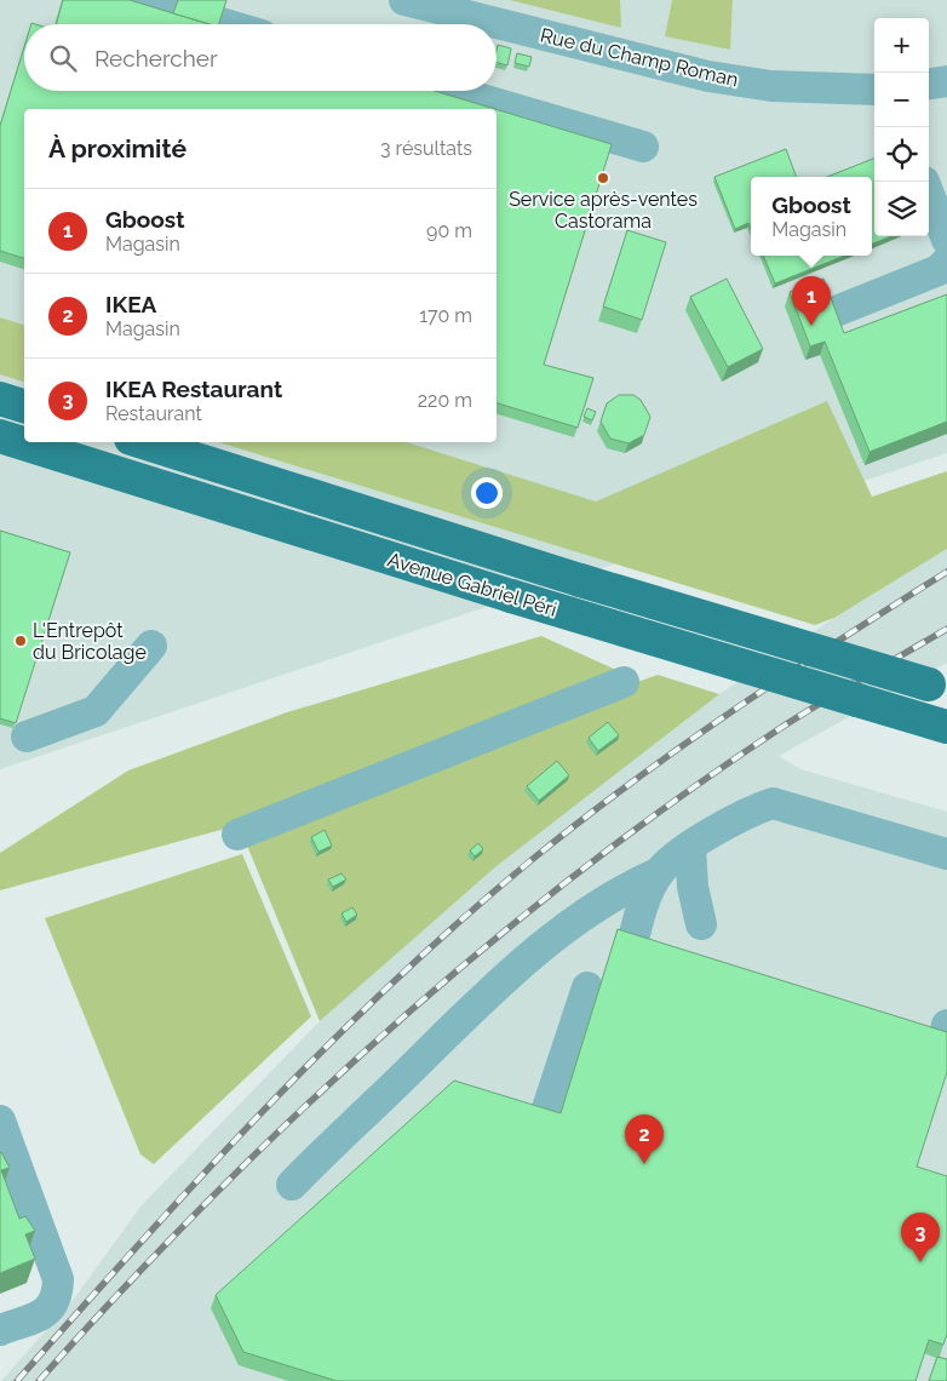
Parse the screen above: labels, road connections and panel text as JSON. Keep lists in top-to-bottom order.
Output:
{
  "streets": {
    "main road": ["Avenue Gabriel Péri"],
    "street": ["Rue du Champ Roman"]
  },
  "places": ["Service après-ventes Castorama", "L'Entrepôt du Bricolage"],
  "page": {
    "map_buttons": ["+", "−"],
    "search": "Rechercher",
    "heading": ["À proximité", "3 résultats"],
    "popup": ["Gboost", "Magasin"],
    "list": [
      {
        "mark": "1",
        "name": "Gboost",
        "note": "Magasin",
        "value": "90 m"
      },
      {
        "mark": "2",
        "name": "IKEA",
        "note": "Magasin",
        "value": "170 m"
      },
      {
        "mark": "3",
        "name": "IKEA Restaurant",
        "note": "Restaurant",
        "value": "220 m"
      }
    ],
    "pins": ["1", "2", "3"]
  }
}
